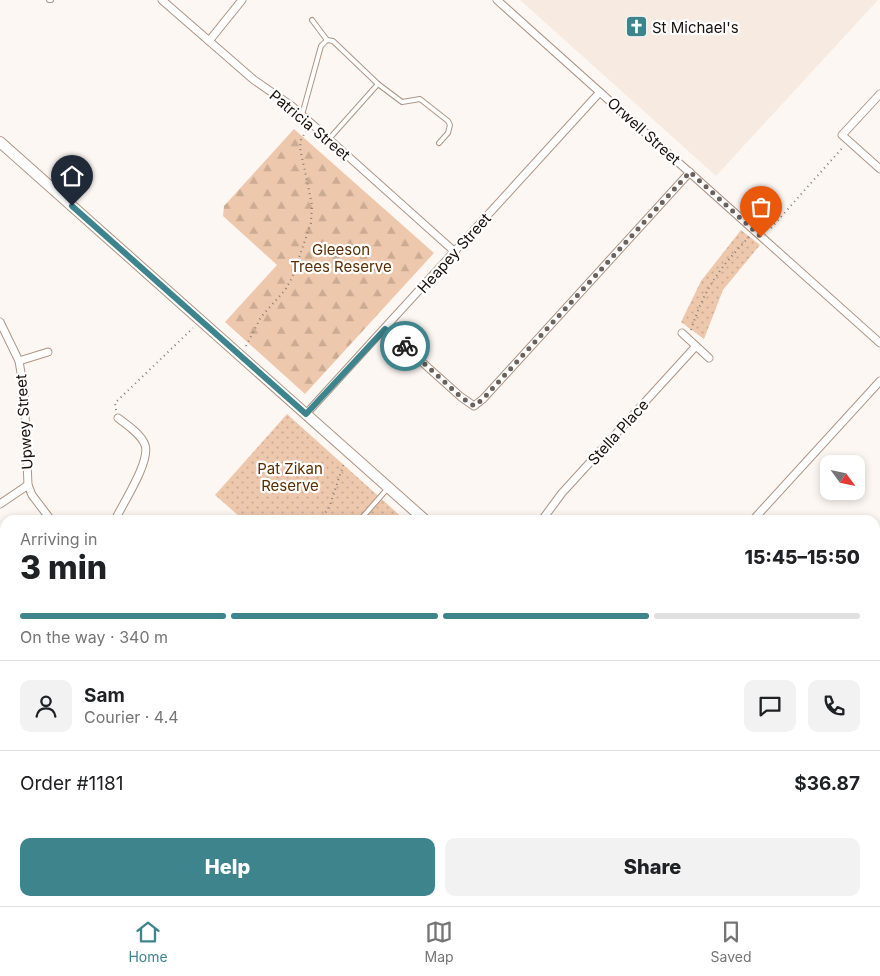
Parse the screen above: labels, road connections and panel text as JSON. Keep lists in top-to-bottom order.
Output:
{
  "streets": {
    "street": [
      "Patricia Street",
      "Orwell Street",
      "Heapey Street",
      "Upwey Street",
      "Stella Place"
    ]
  },
  "crossings": [
    ["Patricia Street", "Heapey Street"],
    ["Orwell Street", "Heapey Street"]
  ],
  "parks": ["Gleeson Trees Reserve", "Pat Zikan Reserve"],
  "places": {
    "church": ["St Michael's"]
  },
  "north": "bottom right",
  "page": {
    "heading": ["3 min", "Arriving in", "15:45–15:50"],
    "panel": [
      "Sam",
      "Courier · 4.4",
      "Order #1181",
      "$36.87"
    ],
    "bar": "On the way · 340 m",
    "buttons": ["Help", "Share"],
    "tabs": ["Home", "Map", "Saved"]
  }
}
